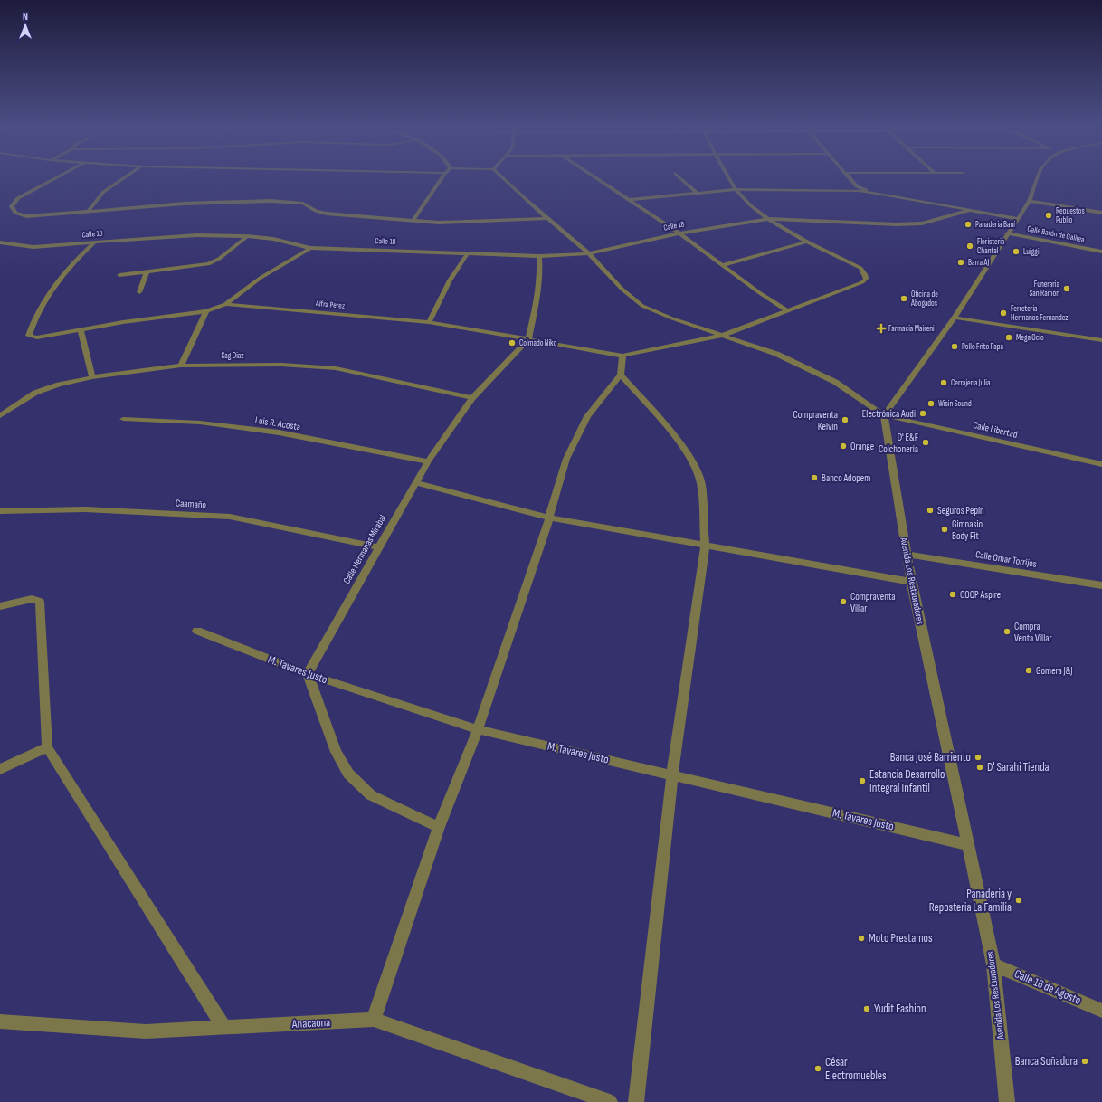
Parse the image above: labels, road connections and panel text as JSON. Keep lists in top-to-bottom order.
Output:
{
  "streets": {
    "street": [
      "Calle 18",
      "Calle Barón de Galilea",
      "Alfra Perez",
      "Sag Diaz",
      "Luis R. Acosta",
      "Calle Libertad",
      "Caamaño",
      "Calle Hermanas Mirabal",
      "Calle Omar Torrijos",
      "Avenida Los Restauradores",
      "M. Tavares Justo",
      "Calle 16 de Agosto",
      "Anacaona"
    ]
  },
  "crossings": [
    ["Calle 18", "Alfra Perez"],
    ["Alfra Perez", "Calle Hermanas Mirabal"],
    ["Sag Diaz", "Calle Hermanas Mirabal"],
    ["Luis R. Acosta", "Calle Hermanas Mirabal"],
    ["Calle Libertad", "Avenida Los Restauradores"],
    ["Caamaño", "Calle Hermanas Mirabal"],
    ["Calle Hermanas Mirabal", "M. Tavares Justo"],
    ["Calle Omar Torrijos", "Avenida Los Restauradores"],
    ["Avenida Los Restauradores", "M. Tavares Justo"],
    ["Avenida Los Restauradores", "Calle 16 de Agosto"]
  ],
  "places": {
    "other": [
      "Repuestos Publio",
      "Panaderia Baní",
      "Floristeria Chantal",
      "Luiggi",
      "Barra AJ",
      "Funeraria San Ramón",
      "Oficina de Abogados",
      "Ferreteria Hermanos Fernandez",
      "Mega Ocio",
      "Colmado Niko",
      "Pollo Frito Papá",
      "Cerrajería Julia",
      "Wisin Sound",
      "Electrónica Audi",
      "Compraventa Kelvin",
      "D' E&F Colchoneria",
      "Orange",
      "Banco Adopem",
      "Seguros Pepín",
      "Gimnasio Body Fit",
      "COOP Aspire",
      "Compraventa Villar",
      "Compra Venta Villar",
      "Gomera J&J",
      "Banca José Barriento",
      "D' Sarahi Tienda",
      "Estancia Desarrollo Integral Infantil",
      "Panaderia y Reposteria La Familia",
      "Moto Prestamos",
      "Yudit Fashion",
      "Banca Soñadora",
      "César Electromuebles"
    ],
    "health": ["Farmacia Maireni"]
  },
  "north": "top"
}
